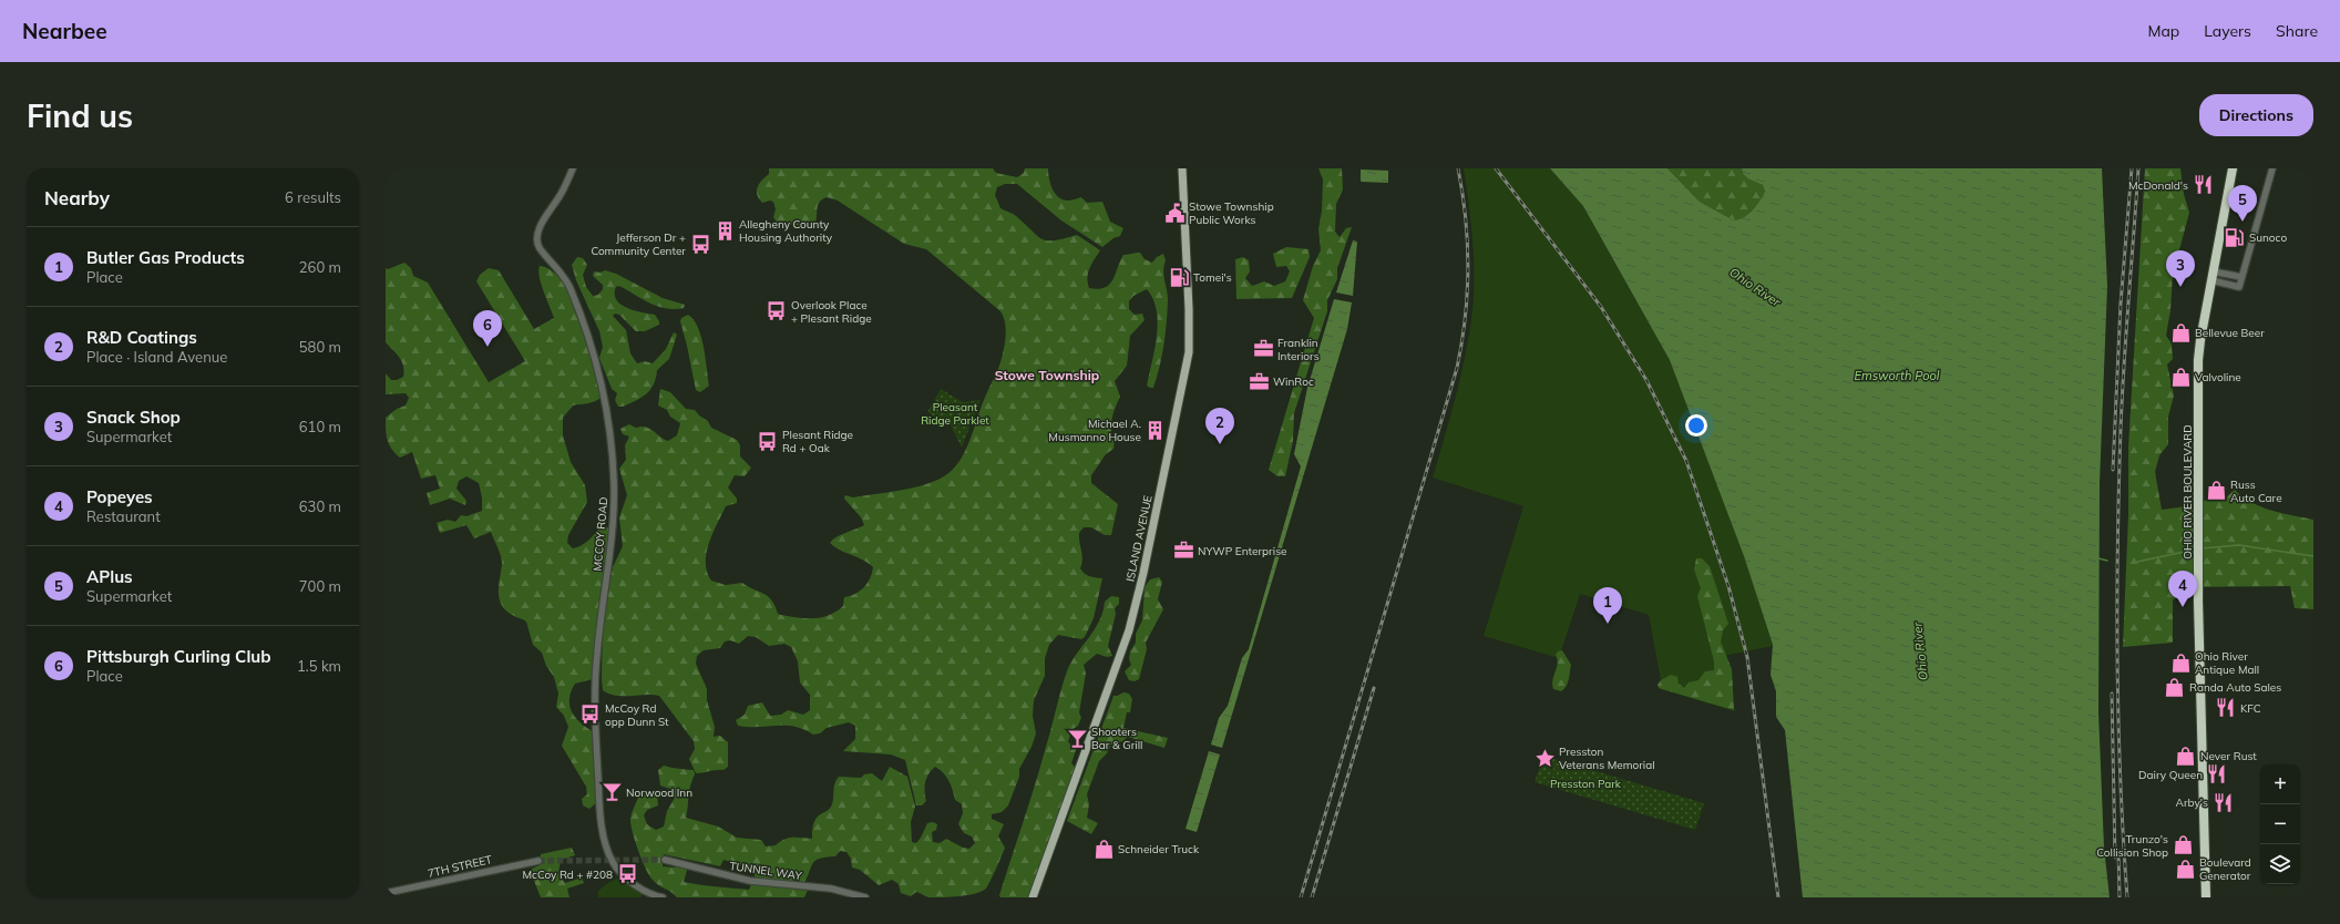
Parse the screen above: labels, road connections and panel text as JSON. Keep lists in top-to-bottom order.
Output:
{
  "streets": {
    "highway": ["OHIO RIVER BOULEVARD"],
    "main road": ["ISLAND AVENUE"],
    "street": ["MCCOY ROAD", "7TH STREET", "TUNNEL WAY"]
  },
  "districts": ["Stowe Township"],
  "water": ["Ohio River", "Emsworth Pool"],
  "parks": ["Pleasant Ridge Parklet", "Presston Park"],
  "places": {
    "restaurant": [
      "McDonald's",
      "KFC",
      "Dairy Queen",
      "Arby's"
    ],
    "public building": ["Stowe Township Public Works"],
    "building": ["Allegheny County Housing Authority", "Michael A. Musmanno House"],
    "fuel station": ["Sunoco", "Tomei's"],
    "bus stop": [
      "Jefferson Dr + Community Center",
      "Overlook Place + Plesant Ridge",
      "Plesant Ridge Rd + Oak",
      "McCoy Rd opp Dunn St",
      "McCoy Rd + #208"
    ],
    "shop": [
      "Bellevue Beer",
      "Valvoline",
      "Russ Auto Care",
      "Ohio River Antique Mall",
      "Randa Auto Sales",
      "Never Rust",
      "Trunzo's Collision Shop",
      "Schneider Truck",
      "Boulevard Generator"
    ],
    "office": ["Franklin Interiors", "WinRoc", "NYWP Enterprise"],
    "bar": ["Shooters Bar & Grill", "Norwood Inn"],
    "place": ["Presston Veterans Memorial"]
  },
  "page": {
    "header": "Nearbee",
    "nav": ["Map", "Layers", "Share"],
    "buttons": "Directions",
    "title": "Find us",
    "heading": ["Nearby", "6 results"],
    "pins": [
      "5",
      "3",
      "6",
      "2",
      "4",
      "1"
    ],
    "list": [
      {
        "mark": "1",
        "name": "Butler Gas Products",
        "note": "Place",
        "value": "260 m"
      },
      {
        "mark": "2",
        "name": "R&D Coatings",
        "note": "Place · Island Avenue",
        "value": "580 m"
      },
      {
        "mark": "3",
        "name": "Snack Shop",
        "note": "Supermarket",
        "value": "610 m"
      },
      {
        "mark": "4",
        "name": "Popeyes",
        "note": "Restaurant",
        "value": "630 m"
      },
      {
        "mark": "5",
        "name": "APlus",
        "note": "Supermarket",
        "value": "700 m"
      },
      {
        "mark": "6",
        "name": "Pittsburgh Curling Club",
        "note": "Place",
        "value": "1.5 km"
      }
    ],
    "map_buttons": ["+", "−"]
  }
}
